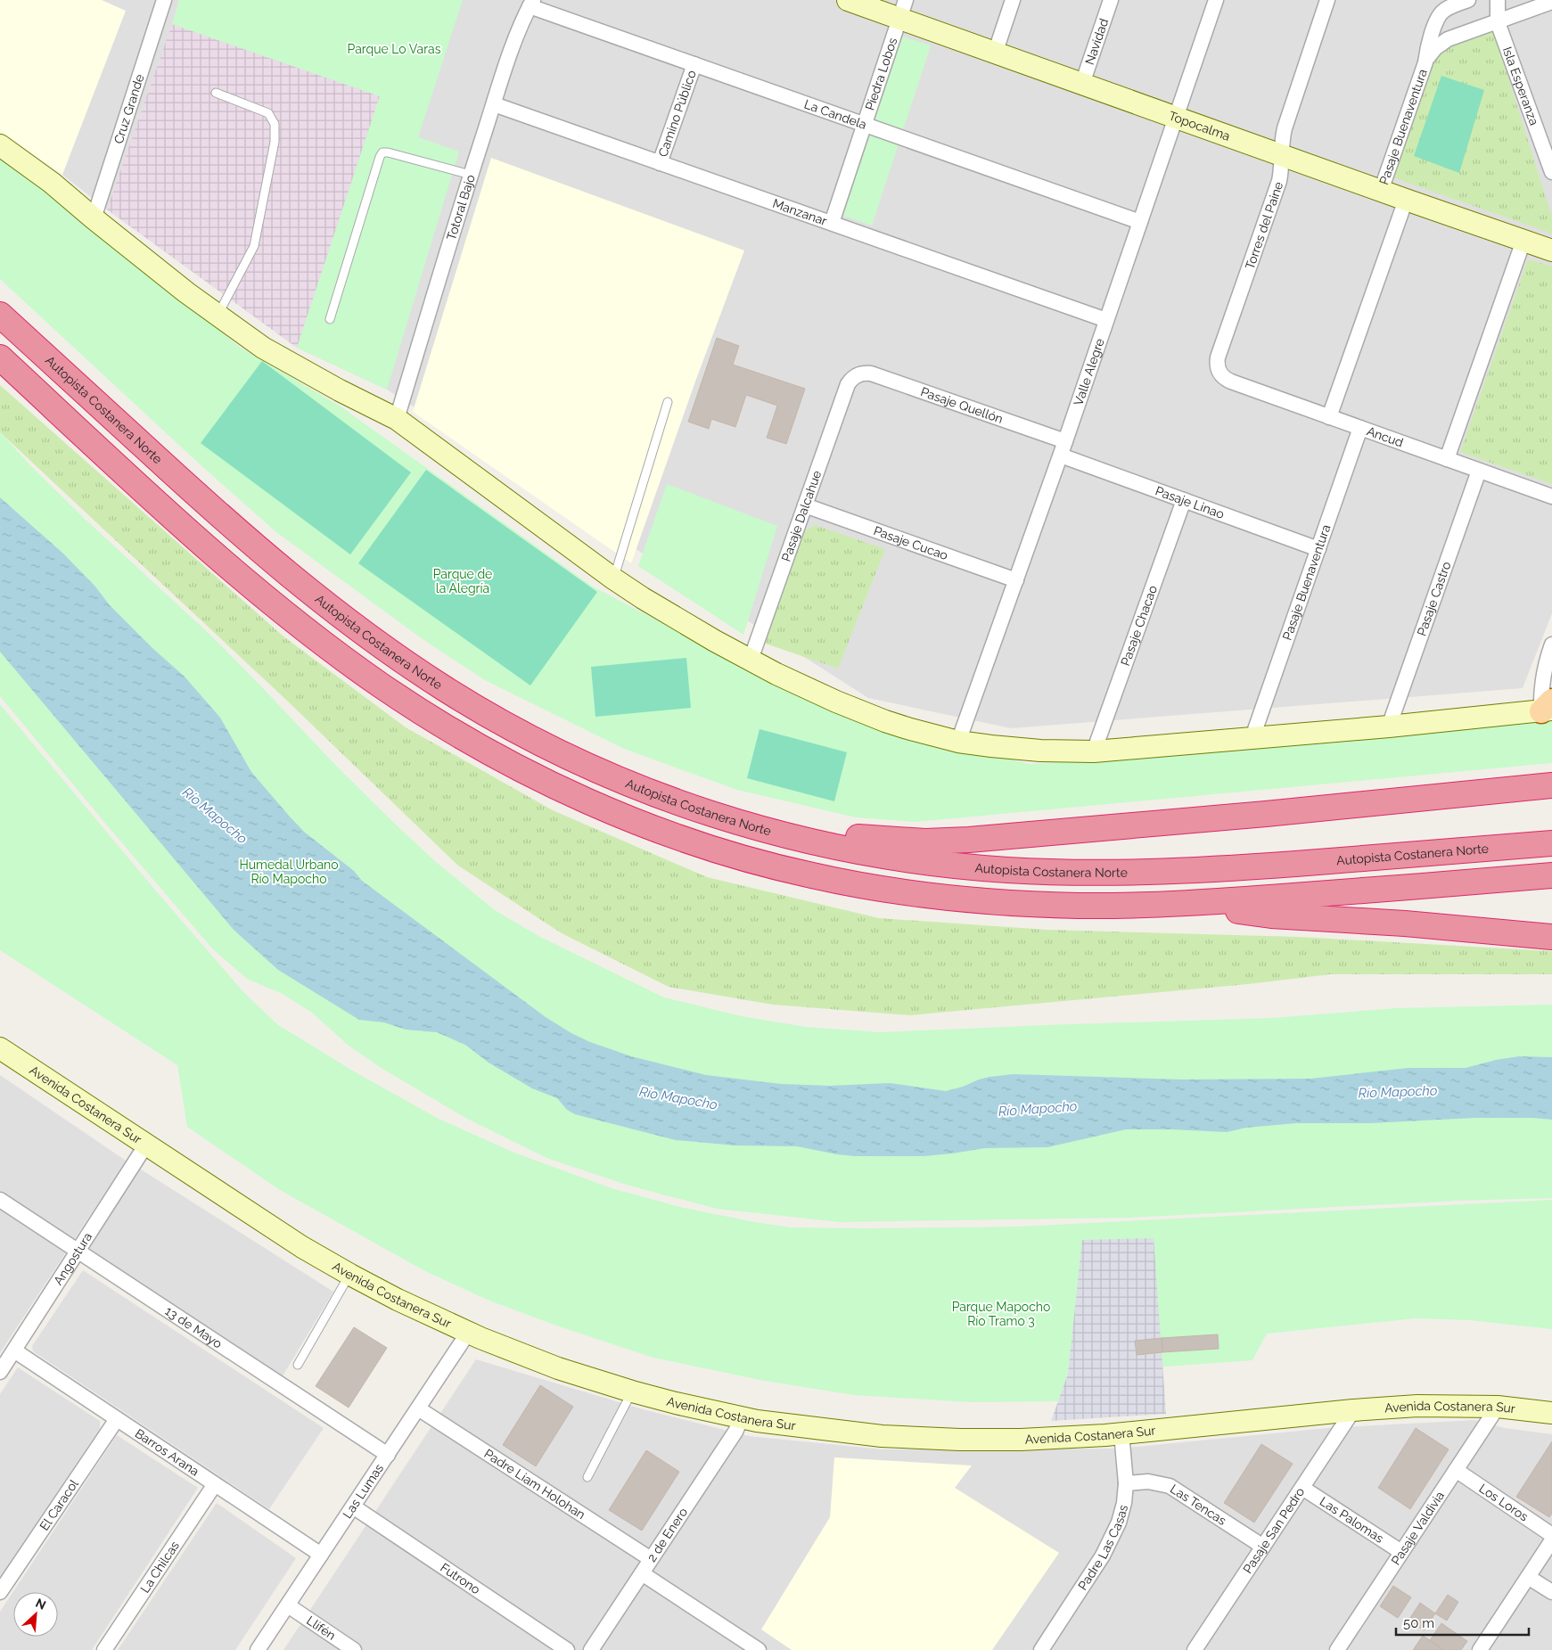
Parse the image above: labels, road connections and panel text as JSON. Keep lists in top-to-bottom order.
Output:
{
  "streets": {
    "highway": ["Autopista Costanera Norte"],
    "street": [
      "Navidad",
      "Piedra Lobos",
      "Isla Esperanza",
      "Cruz Grande",
      "Camino Público",
      "La Candela",
      "Topocalma",
      "Pasaje Buenaventura",
      "Totoral Bajo",
      "Manzanar",
      "Torres del Paine",
      "Valle Alegre",
      "Pasaje Quellón",
      "Ancud",
      "Pasaje Linao",
      "Pasaje Dalcahue",
      "Pasaje Cucao",
      "Pasaje Castro",
      "Pasaje Chacao",
      "Avenida Costanera Sur",
      "Angostura",
      "13 de Mayo",
      "Barros Arana",
      "Padre Liam Holohan",
      "Las Lumas",
      "Los Loros",
      "Las Tencas",
      "El Caracol",
      "Las Palomas",
      "Pasaje Valdivia",
      "Pasaje San Pedro",
      "2 de Enero",
      "Padre Las Casas",
      "La Chilcas",
      "Futrono",
      "Llifén"
    ]
  },
  "crossings": [
    ["Navidad", "Topocalma"],
    ["Piedra Lobos", "La Candela"],
    ["Piedra Lobos", "Topocalma"],
    ["Piedra Lobos", "Manzanar"],
    ["Isla Esperanza", "Pasaje Buenaventura"],
    ["Camino Público", "La Candela"],
    ["Camino Público", "Manzanar"],
    ["La Candela", "Totoral Bajo"],
    ["La Candela", "Valle Alegre"],
    ["Topocalma", "Pasaje Buenaventura"],
    ["Topocalma", "Torres del Paine"],
    ["Topocalma", "Valle Alegre"],
    ["Pasaje Buenaventura", "Ancud"],
    ["Pasaje Buenaventura", "Pasaje Linao"],
    ["Totoral Bajo", "Manzanar"],
    ["Manzanar", "Valle Alegre"],
    ["Torres del Paine", "Ancud"],
    ["Valle Alegre", "Pasaje Quellón"],
    ["Valle Alegre", "Pasaje Linao"],
    ["Valle Alegre", "Pasaje Cucao"],
    ["Pasaje Quellón", "Pasaje Dalcahue"],
    ["Ancud", "Pasaje Castro"],
    ["Pasaje Linao", "Pasaje Chacao"],
    ["Pasaje Dalcahue", "Pasaje Cucao"],
    ["Avenida Costanera Sur", "Angostura"],
    ["Avenida Costanera Sur", "Las Lumas"],
    ["Avenida Costanera Sur", "Pasaje Valdivia"],
    ["Avenida Costanera Sur", "Pasaje San Pedro"],
    ["Avenida Costanera Sur", "2 de Enero"],
    ["Avenida Costanera Sur", "Padre Las Casas"],
    ["Angostura", "13 de Mayo"],
    ["Angostura", "Barros Arana"],
    ["13 de Mayo", "Las Lumas"],
    ["Barros Arana", "Las Lumas"],
    ["Barros Arana", "El Caracol"],
    ["Barros Arana", "La Chilcas"],
    ["Padre Liam Holohan", "Las Lumas"],
    ["Padre Liam Holohan", "2 de Enero"],
    ["Las Lumas", "Futrono"],
    ["Las Lumas", "Llifén"],
    ["Los Loros", "Pasaje Valdivia"],
    ["Las Tencas", "Pasaje San Pedro"],
    ["Las Tencas", "Padre Las Casas"],
    ["Las Palomas", "Pasaje Valdivia"],
    ["Las Palomas", "Pasaje San Pedro"]
  ],
  "water": ["Río Mapocho"],
  "parks": [
    "Parque Lo Varas",
    "Parque de la Alegría",
    "Humedal Urbano Río Mapocho",
    "Parque Mapocho Río Tramo 3"
  ],
  "scale_bar": "50 m",
  "north": "top right"
}
